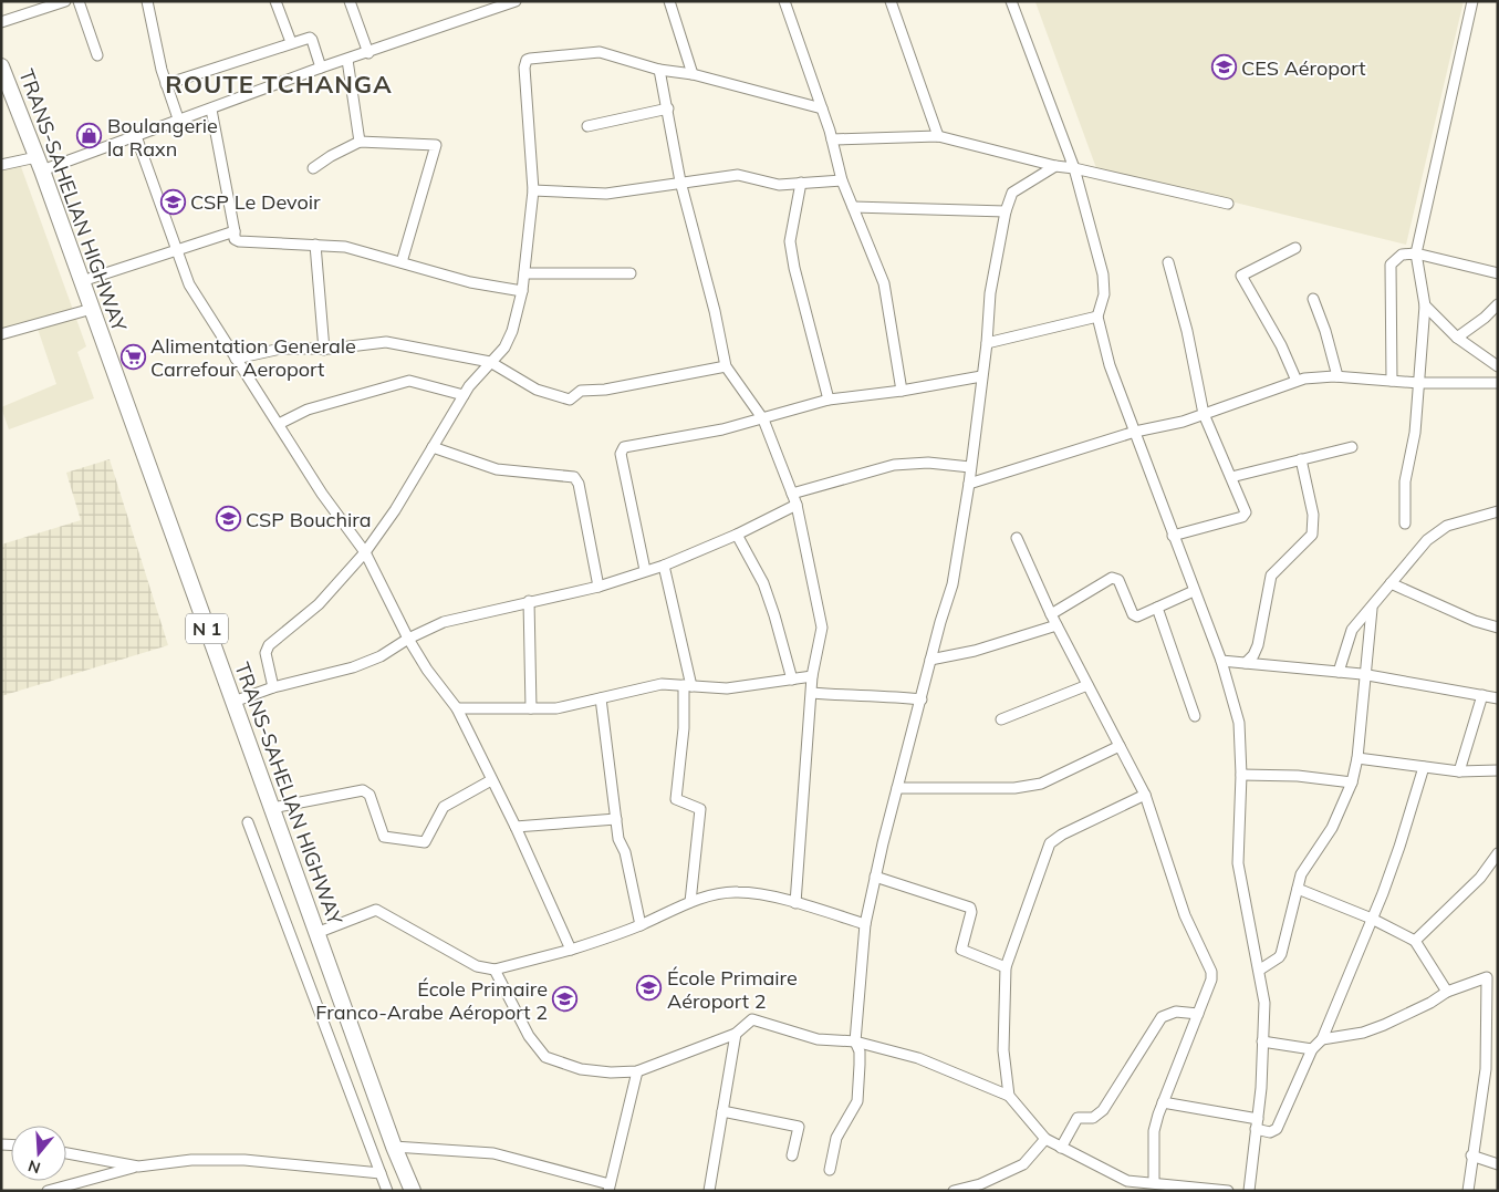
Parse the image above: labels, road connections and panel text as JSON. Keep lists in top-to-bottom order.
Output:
{
  "streets": {
    "highway": ["TRANS-SAHELIAN HIGHWAY", "N 1"]
  },
  "districts": ["ROUTE TCHANGA"],
  "places": {
    "school or university": [
      "CES Aéroport",
      "CSP Le Devoir",
      "CSP Bouchira",
      "École Primaire Aéroport 2",
      "École Primaire Franco-Arabe Aéroport 2"
    ],
    "shop": ["Boulangerie la Raxn"],
    "supermarket": ["Alimentation Generale Carrefour Aeroport"]
  },
  "north": "bottom"
}
